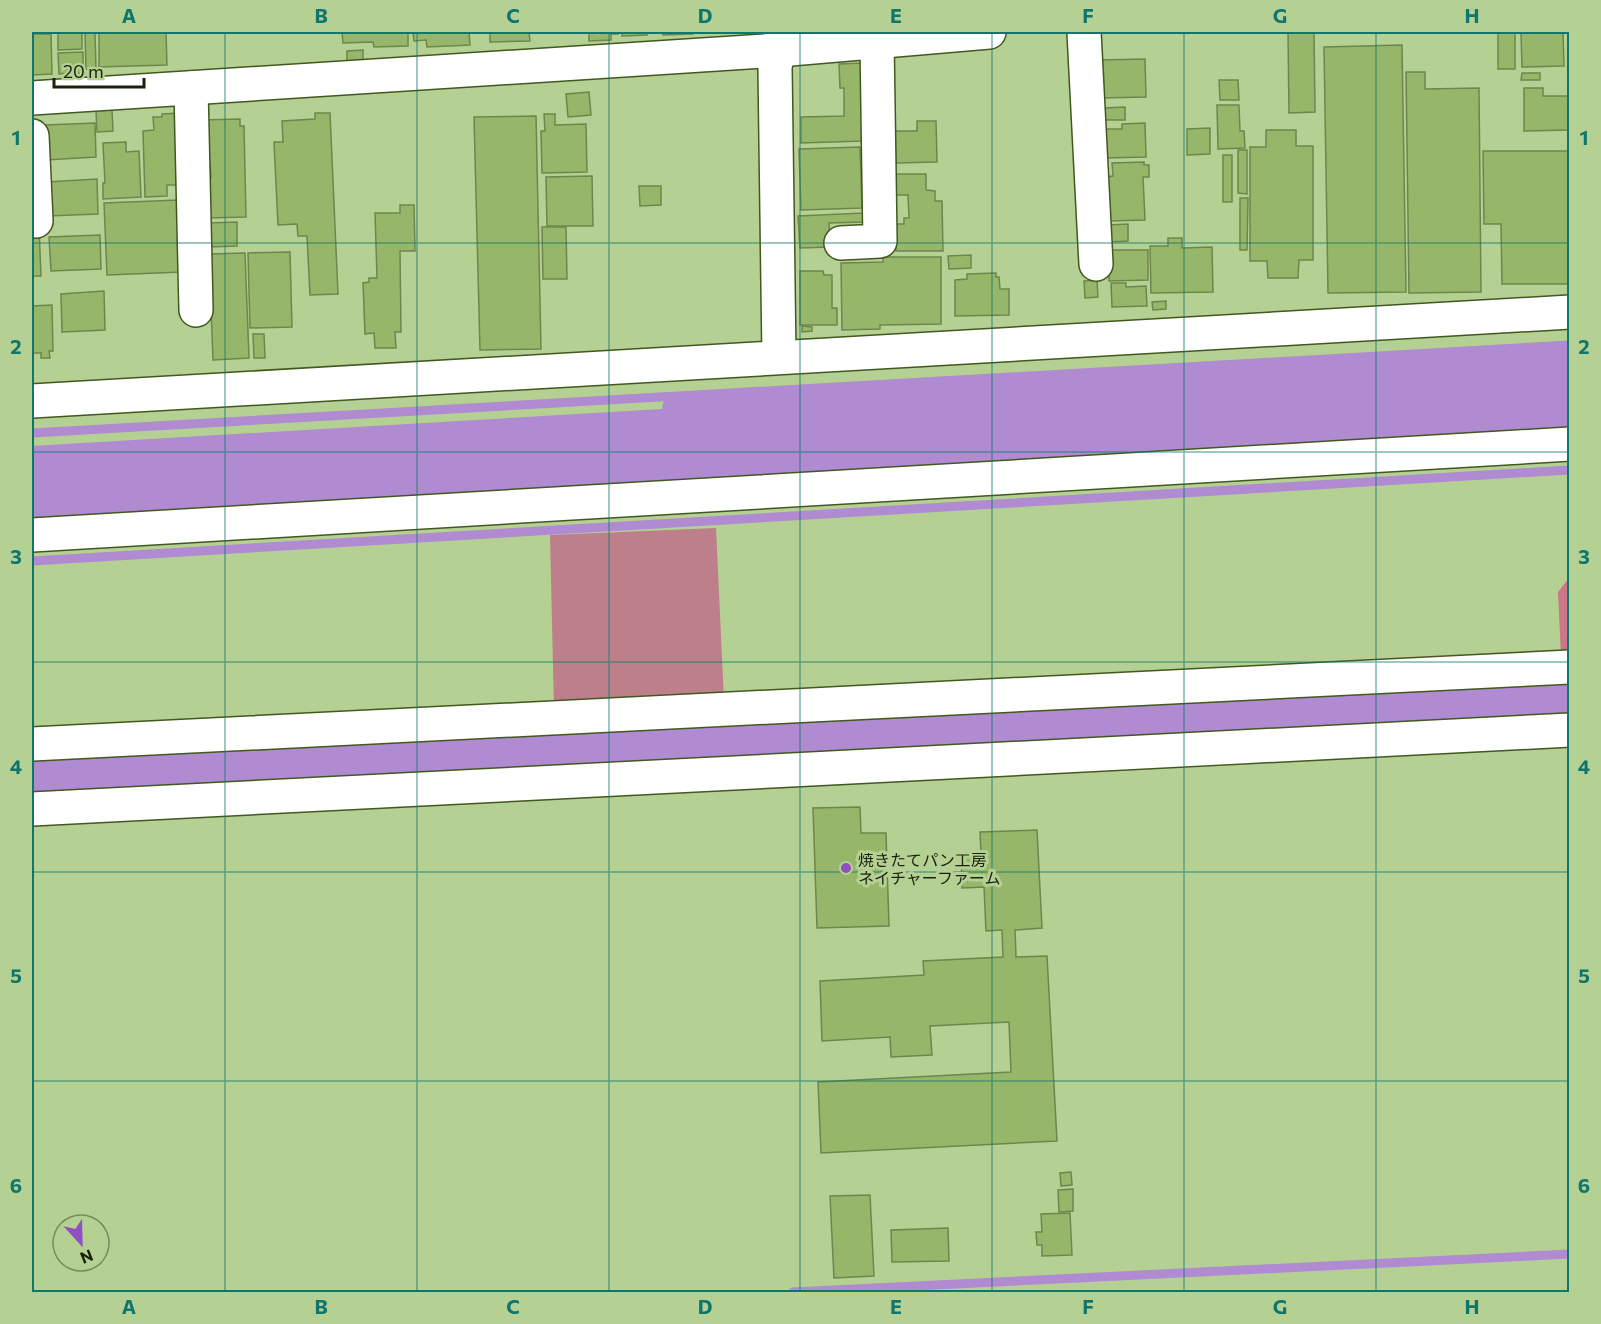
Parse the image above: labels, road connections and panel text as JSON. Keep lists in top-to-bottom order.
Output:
{
  "places": ["焼きたてパン工房 ネイチャーファーム"],
  "scale_bar": "20 m",
  "north": "bottom",
  "grid": {
    "columns": [
      "A",
      "B",
      "C",
      "D",
      "E",
      "F",
      "G",
      "H"
    ],
    "rows": [
      "1",
      "2",
      "3",
      "4",
      "5",
      "6"
    ]
  }
}
